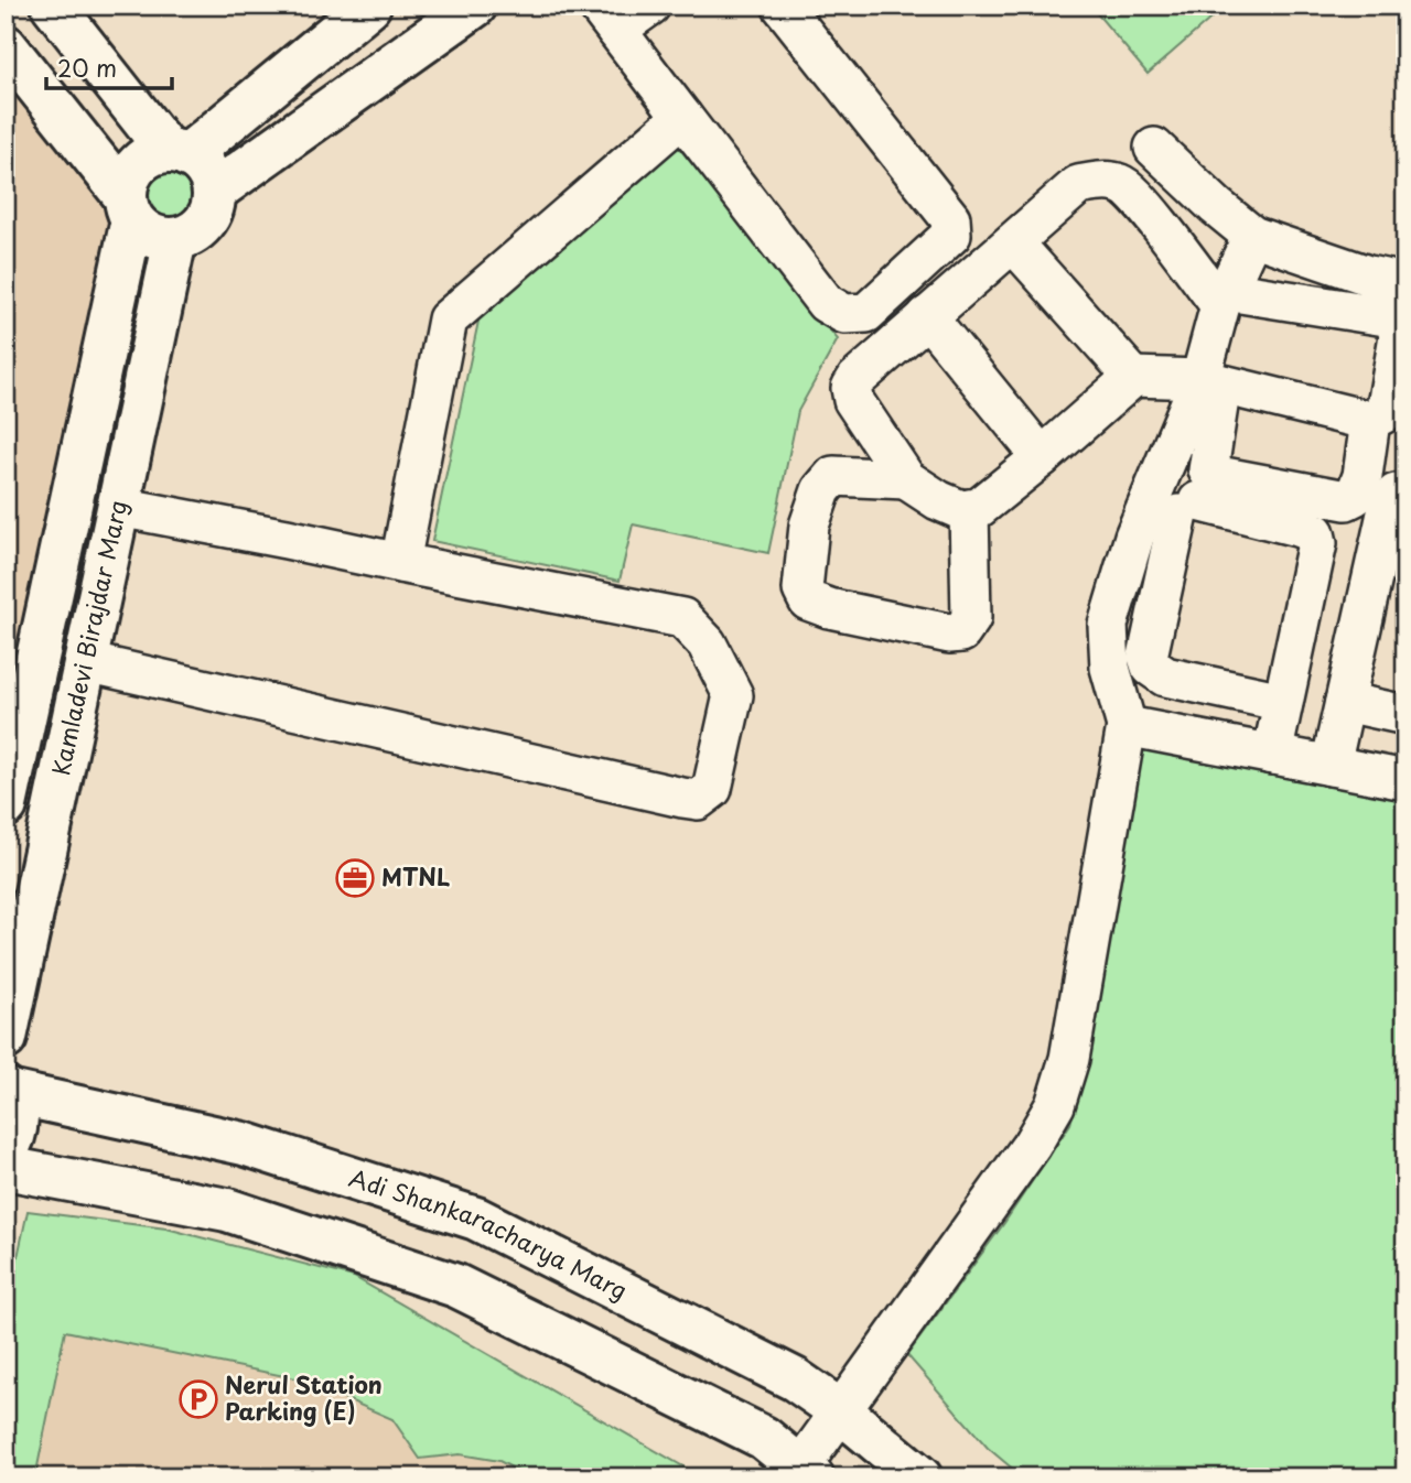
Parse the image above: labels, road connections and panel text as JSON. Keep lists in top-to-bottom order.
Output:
{
  "streets": {
    "street": ["Kamladevi Birajdar Marg", "Adi Shankaracharya Marg"]
  },
  "places": {
    "office": ["MTNL"],
    "parking": ["Nerul Station Parking (E)"]
  },
  "scale_bar": "20 m"
}
